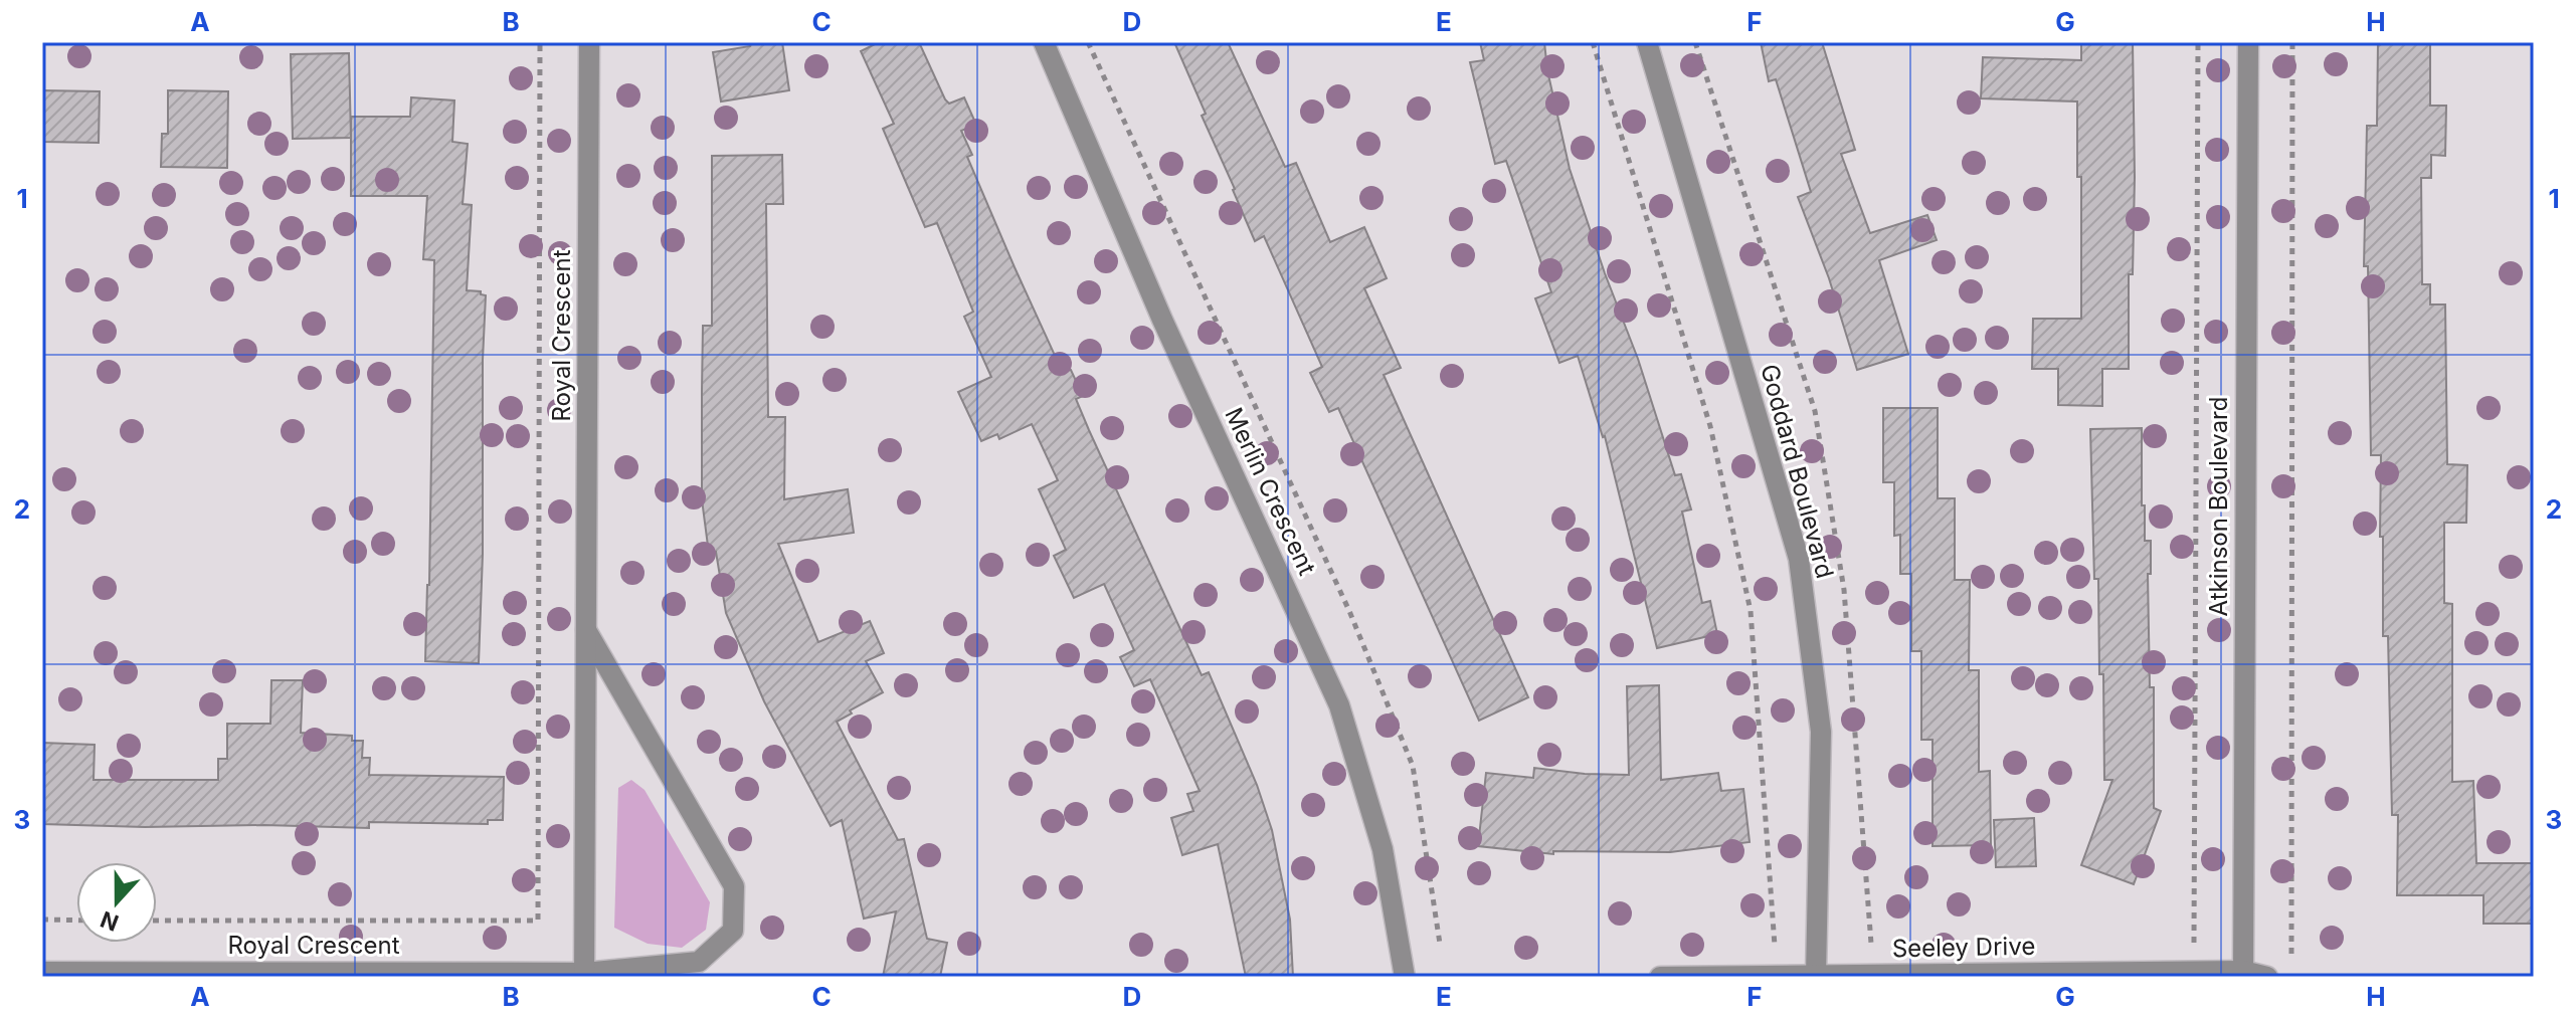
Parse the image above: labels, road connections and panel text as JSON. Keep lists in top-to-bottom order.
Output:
{
  "streets": {
    "street": [
      "Royal Crescent",
      "Goddard Boulevard",
      "Merlin Crescent",
      "Atkinson Boulevard",
      "Seeley Drive"
    ]
  },
  "crossings": [
    ["Goddard Boulevard", "Seeley Drive"],
    ["Atkinson Boulevard", "Seeley Drive"]
  ],
  "north": "bottom",
  "grid": {
    "columns": [
      "A",
      "B",
      "C",
      "D",
      "E",
      "F",
      "G",
      "H"
    ],
    "rows": ["1", "2", "3"]
  }
}
